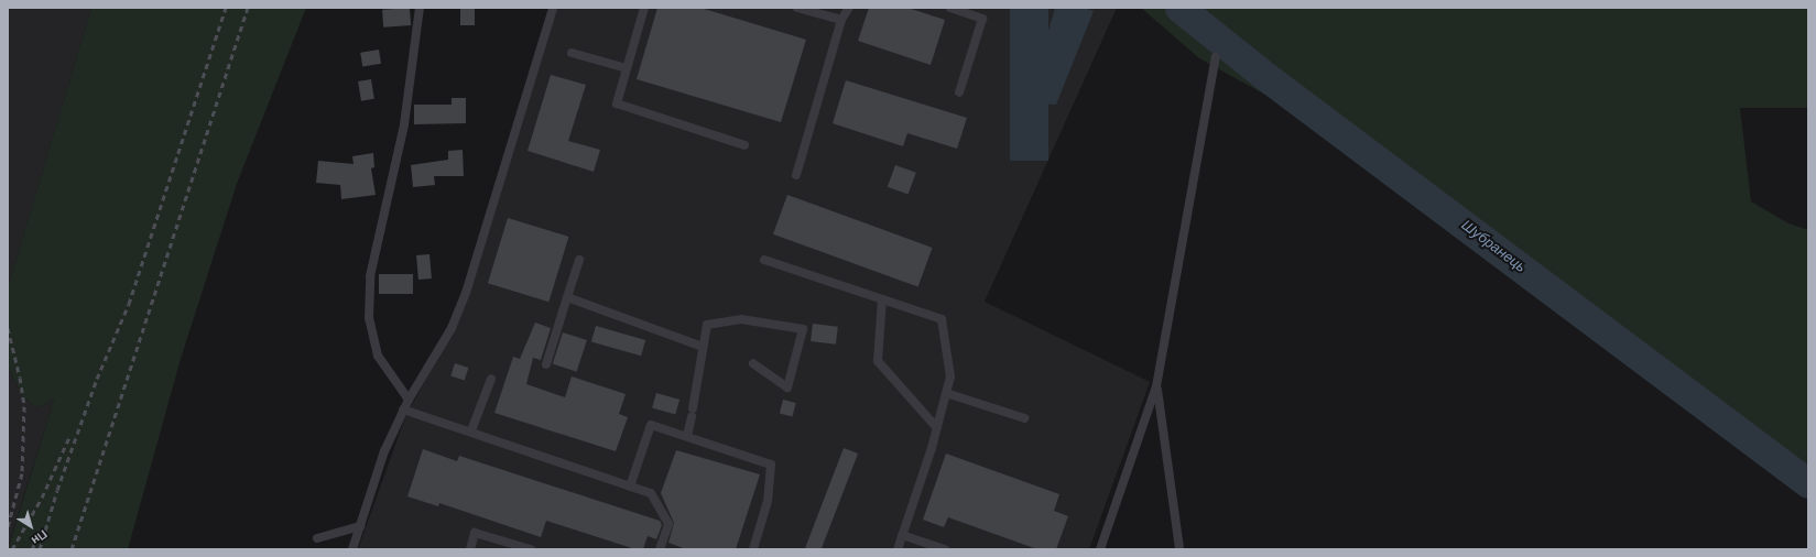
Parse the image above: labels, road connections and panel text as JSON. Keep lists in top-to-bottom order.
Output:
{
  "water": ["Шубранець"],
  "north": "bottom right"
}
